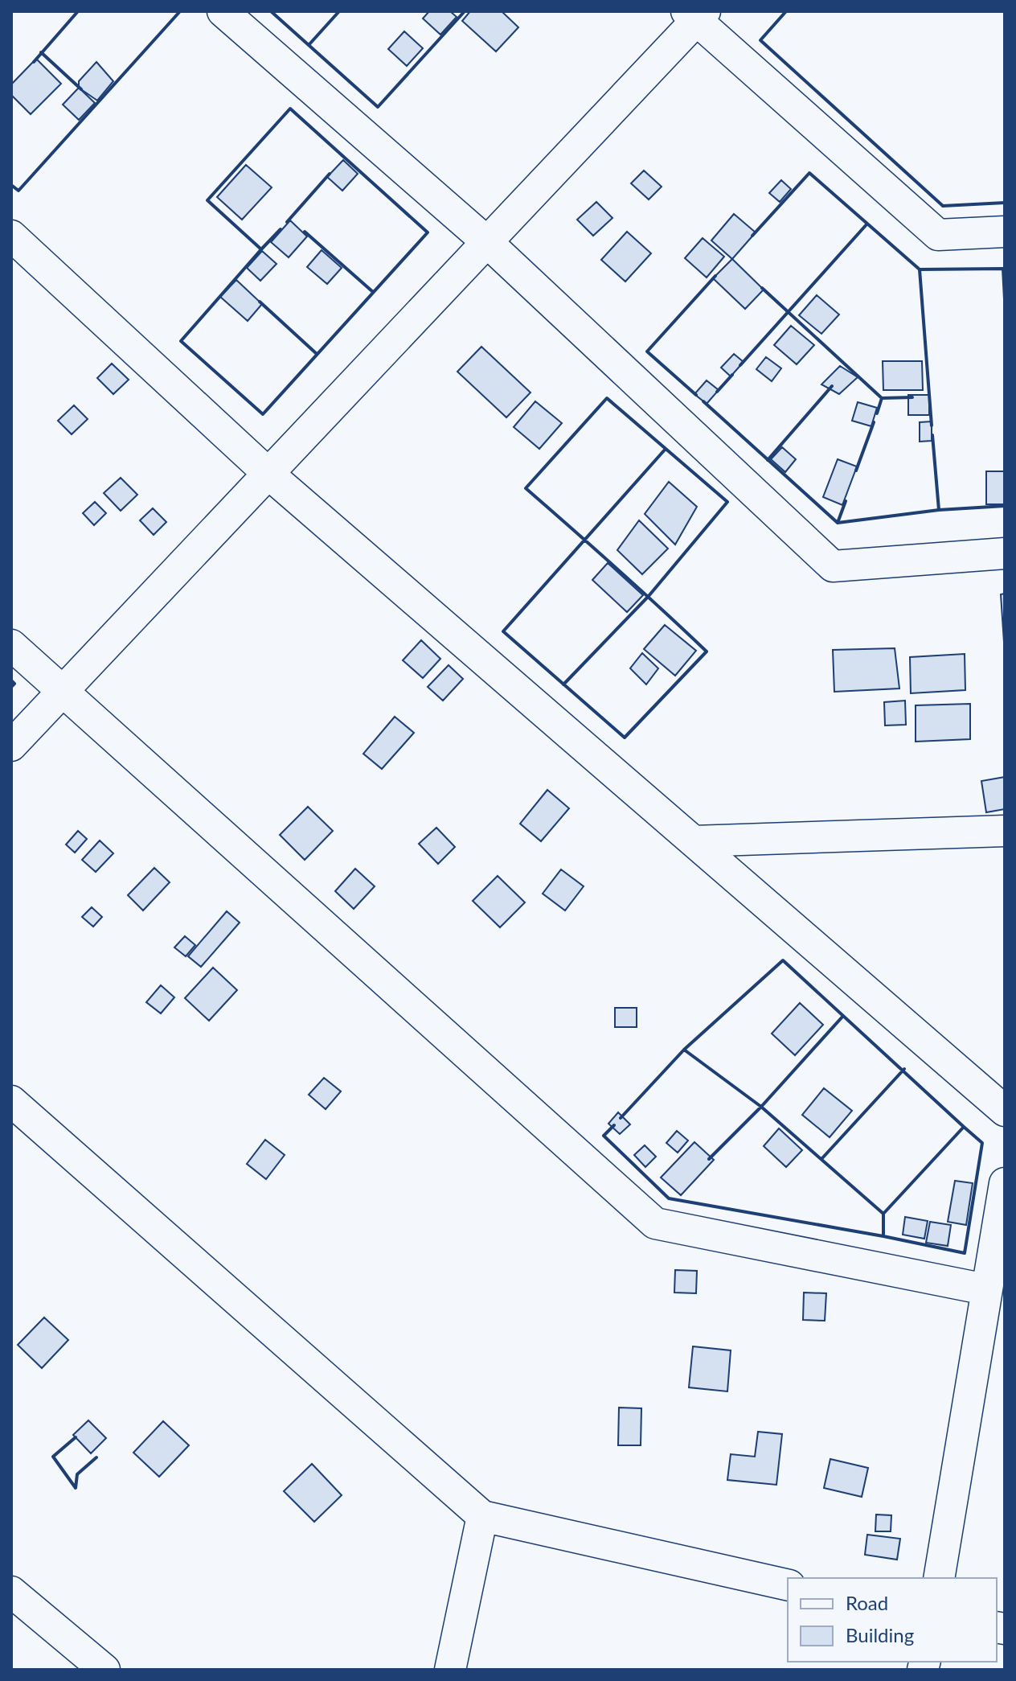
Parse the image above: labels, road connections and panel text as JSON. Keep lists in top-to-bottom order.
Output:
{
  "legend": ["Road", "Building"]
}
